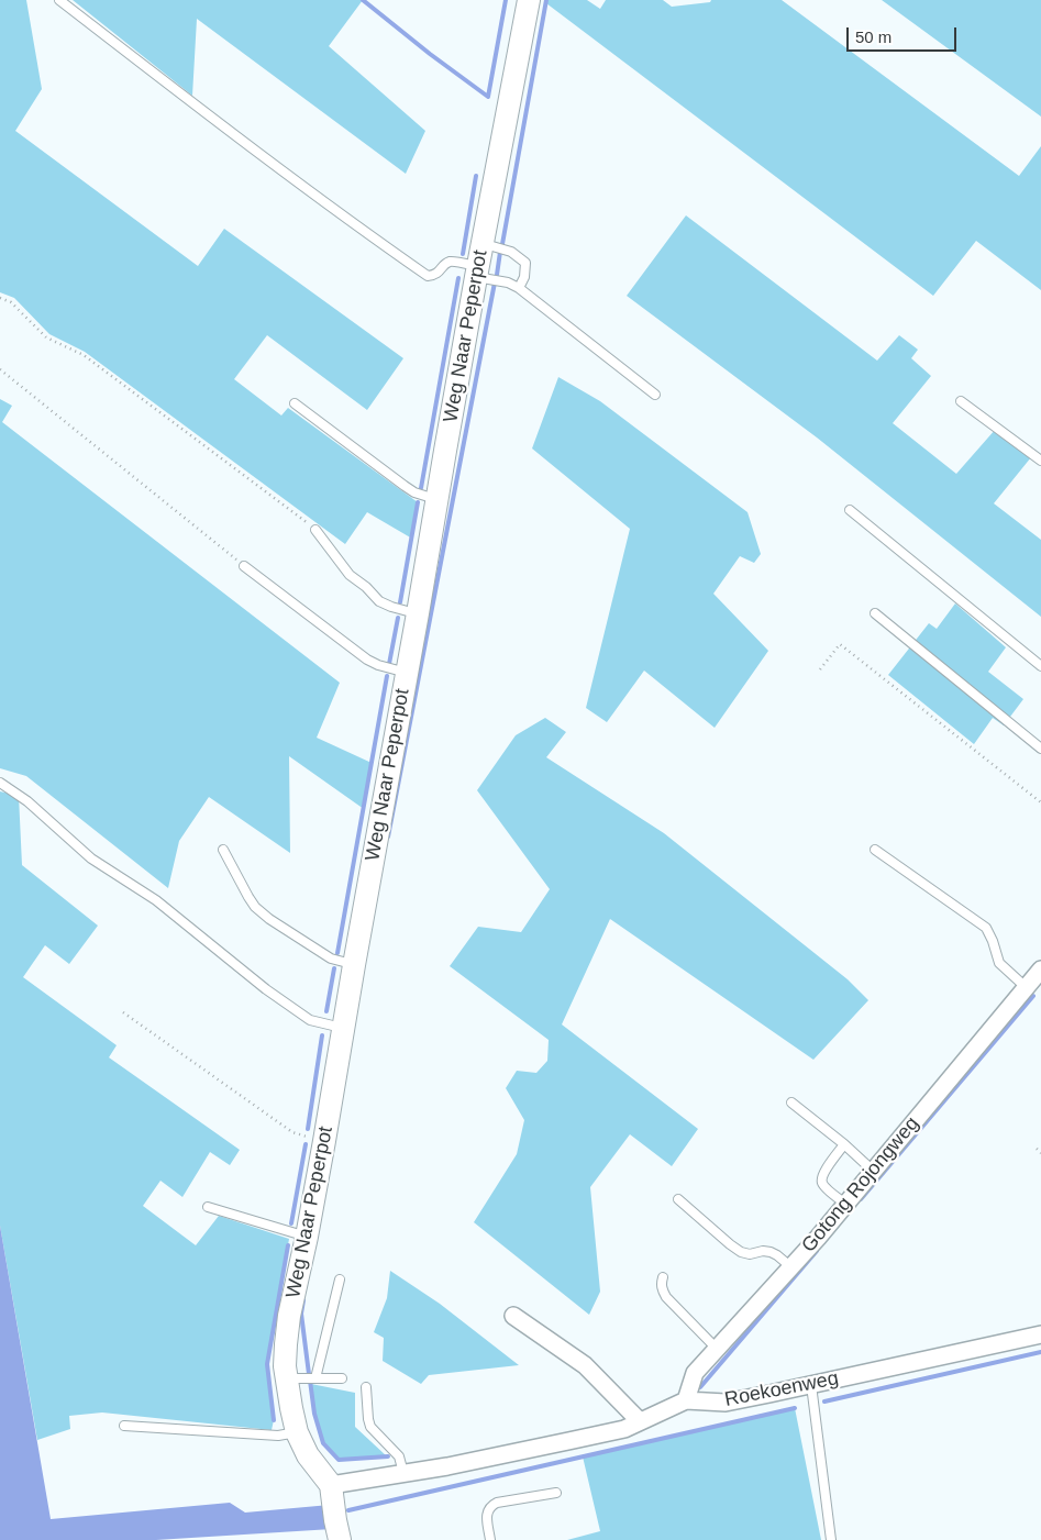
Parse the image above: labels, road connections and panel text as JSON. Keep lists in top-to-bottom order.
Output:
{
  "streets": {
    "street": ["Weg Naar Peperpot", "Gotong Rojongweg", "Roekoenweg"]
  },
  "crossings": [
    ["Weg Naar Peperpot", "Roekoenweg"],
    ["Gotong Rojongweg", "Roekoenweg"]
  ],
  "scale_bar": "50 m"
}
